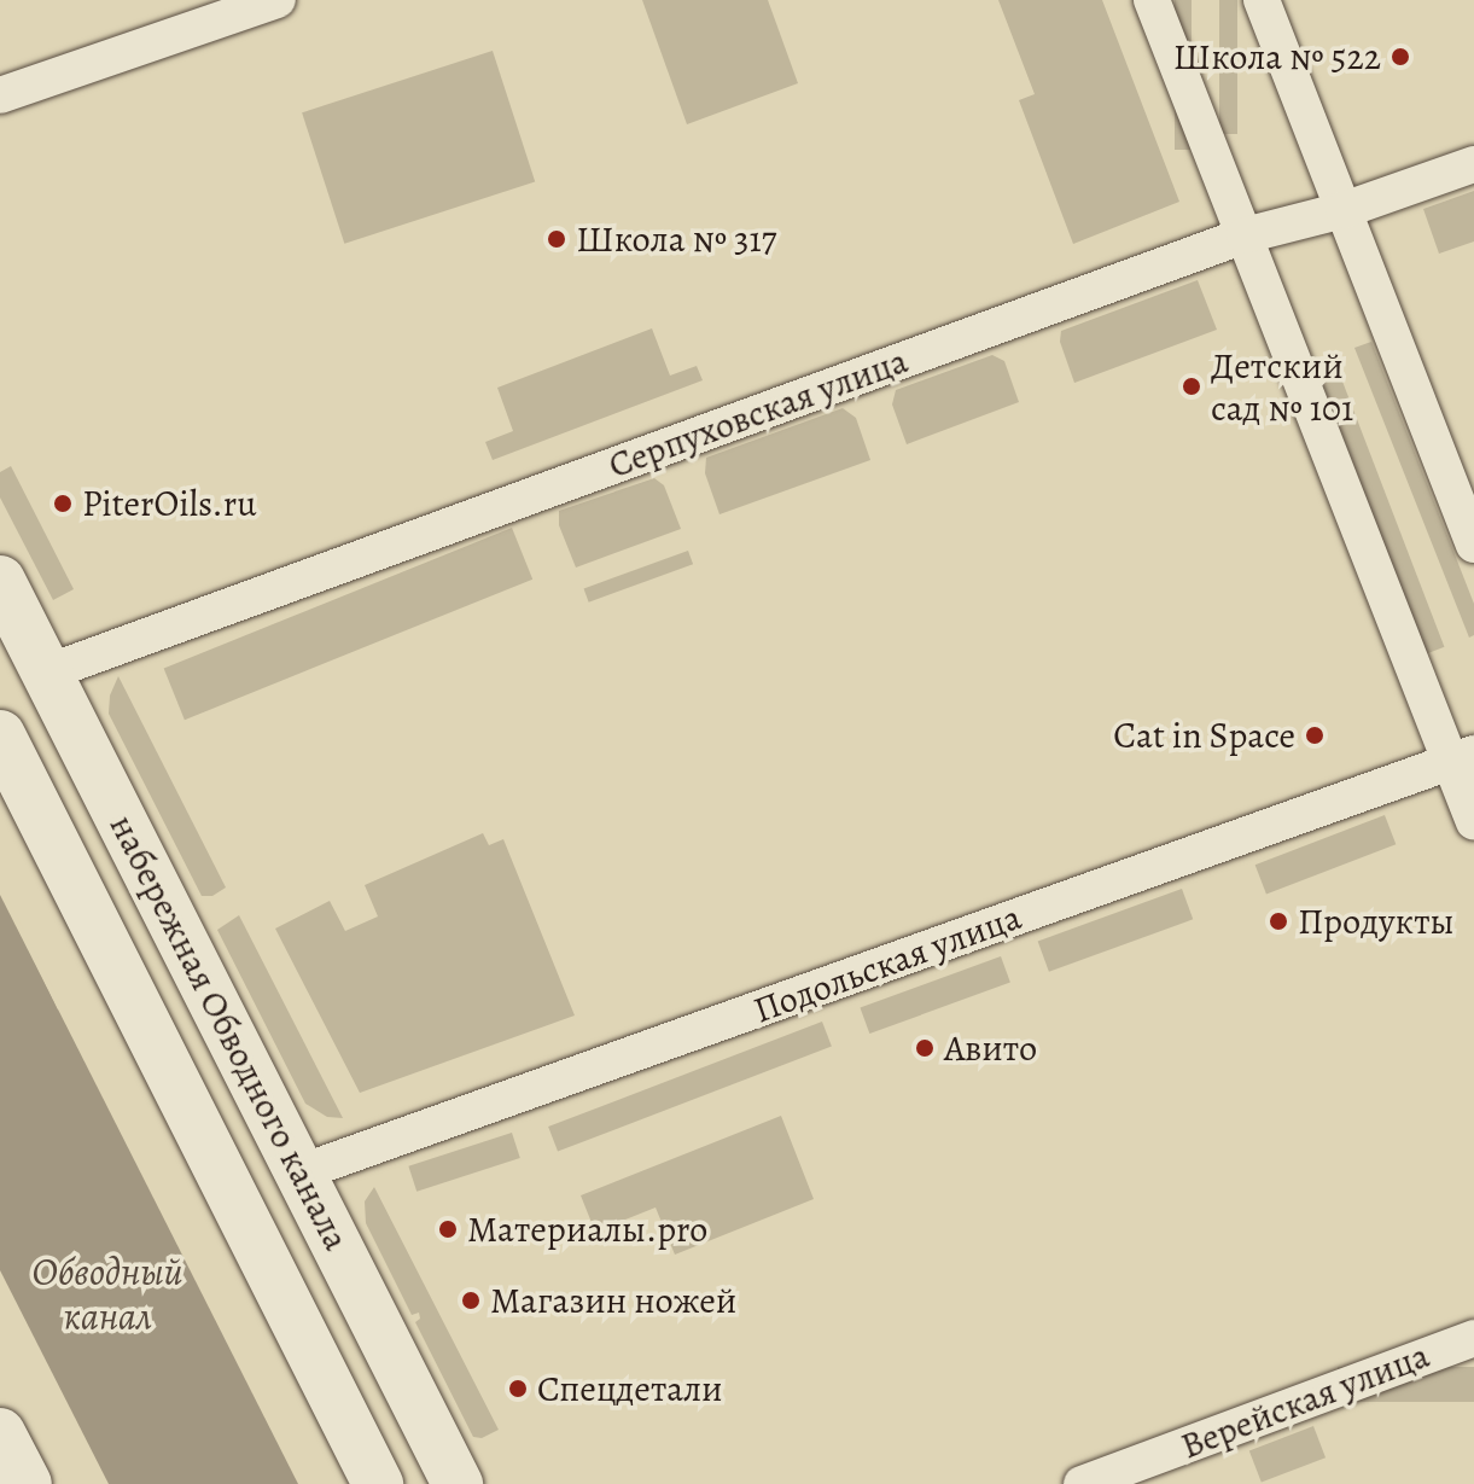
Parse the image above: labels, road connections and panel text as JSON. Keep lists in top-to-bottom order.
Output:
{
  "streets": {
    "main road": ["набережная Обводного канала"],
    "street": ["Серпуховская улица", "Подольская улица", "Верейская улица"]
  },
  "crossings": [
    ["Серпуховская улица", "набережная Обводного канала"],
    ["Подольская улица", "набережная Обводного канала"]
  ],
  "water": ["Обводный канал"],
  "places": [
    "Школа № 522",
    "Школа № 317",
    "Детский сад № 101",
    "PiterOils.ru",
    "Cat in Space",
    "Продукты",
    "Авито",
    "Материалы.pro",
    "Магазин ножей",
    "Спецдетали"
  ]
}
